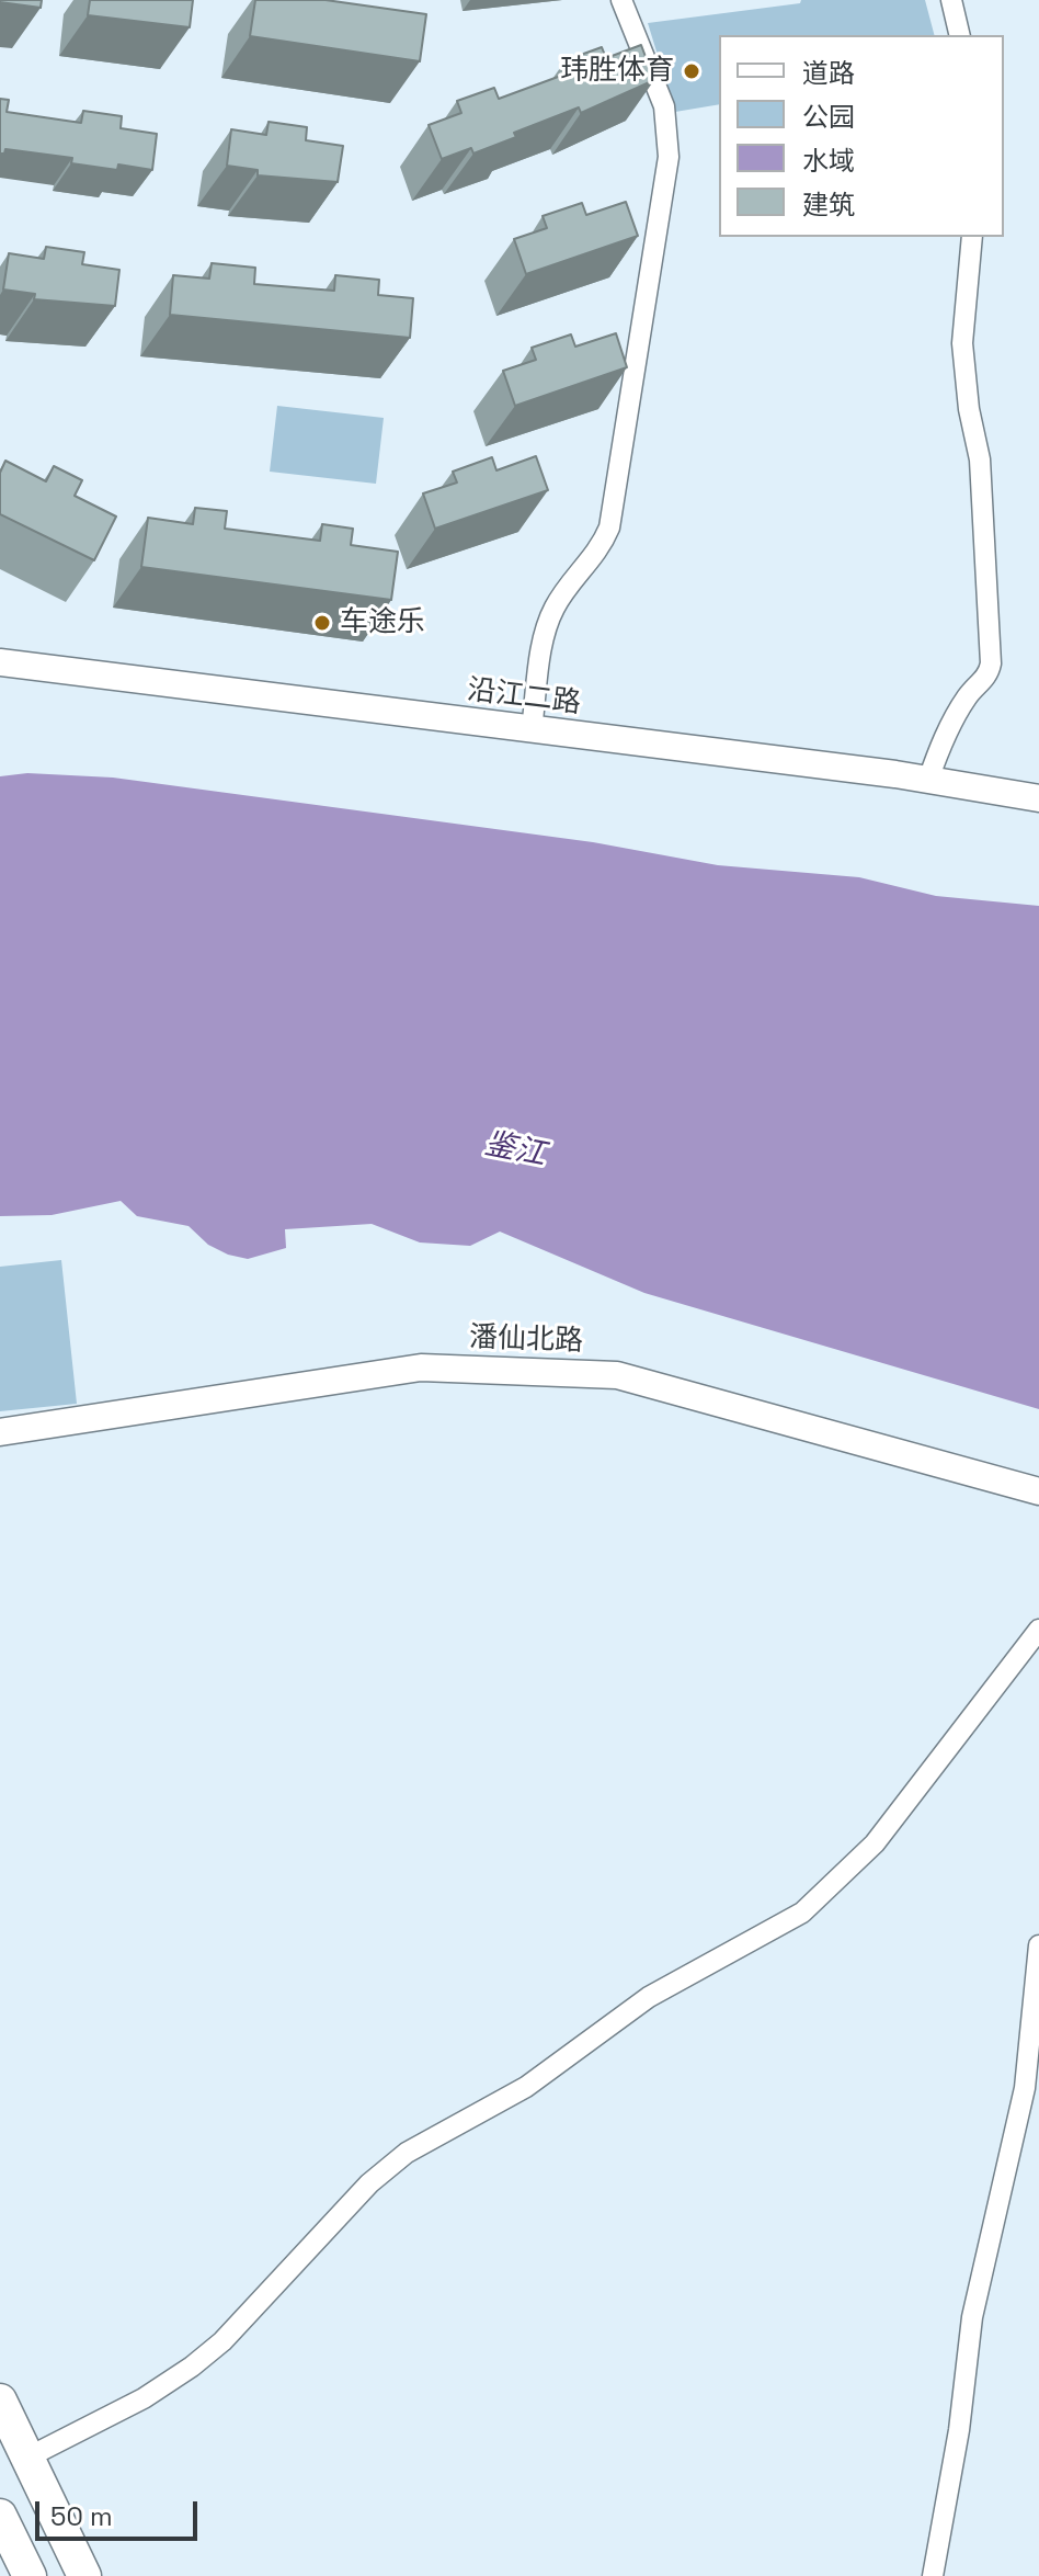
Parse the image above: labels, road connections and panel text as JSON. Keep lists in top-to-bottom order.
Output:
{
  "streets": {
    "street": ["沿江二路", "潘仙北路"]
  },
  "water": ["鉴江"],
  "places": ["玮胜体育", "车途乐"],
  "legend": [
    "道路",
    "公园",
    "水域",
    "建筑"
  ],
  "scale_bar": "50 m"
}
